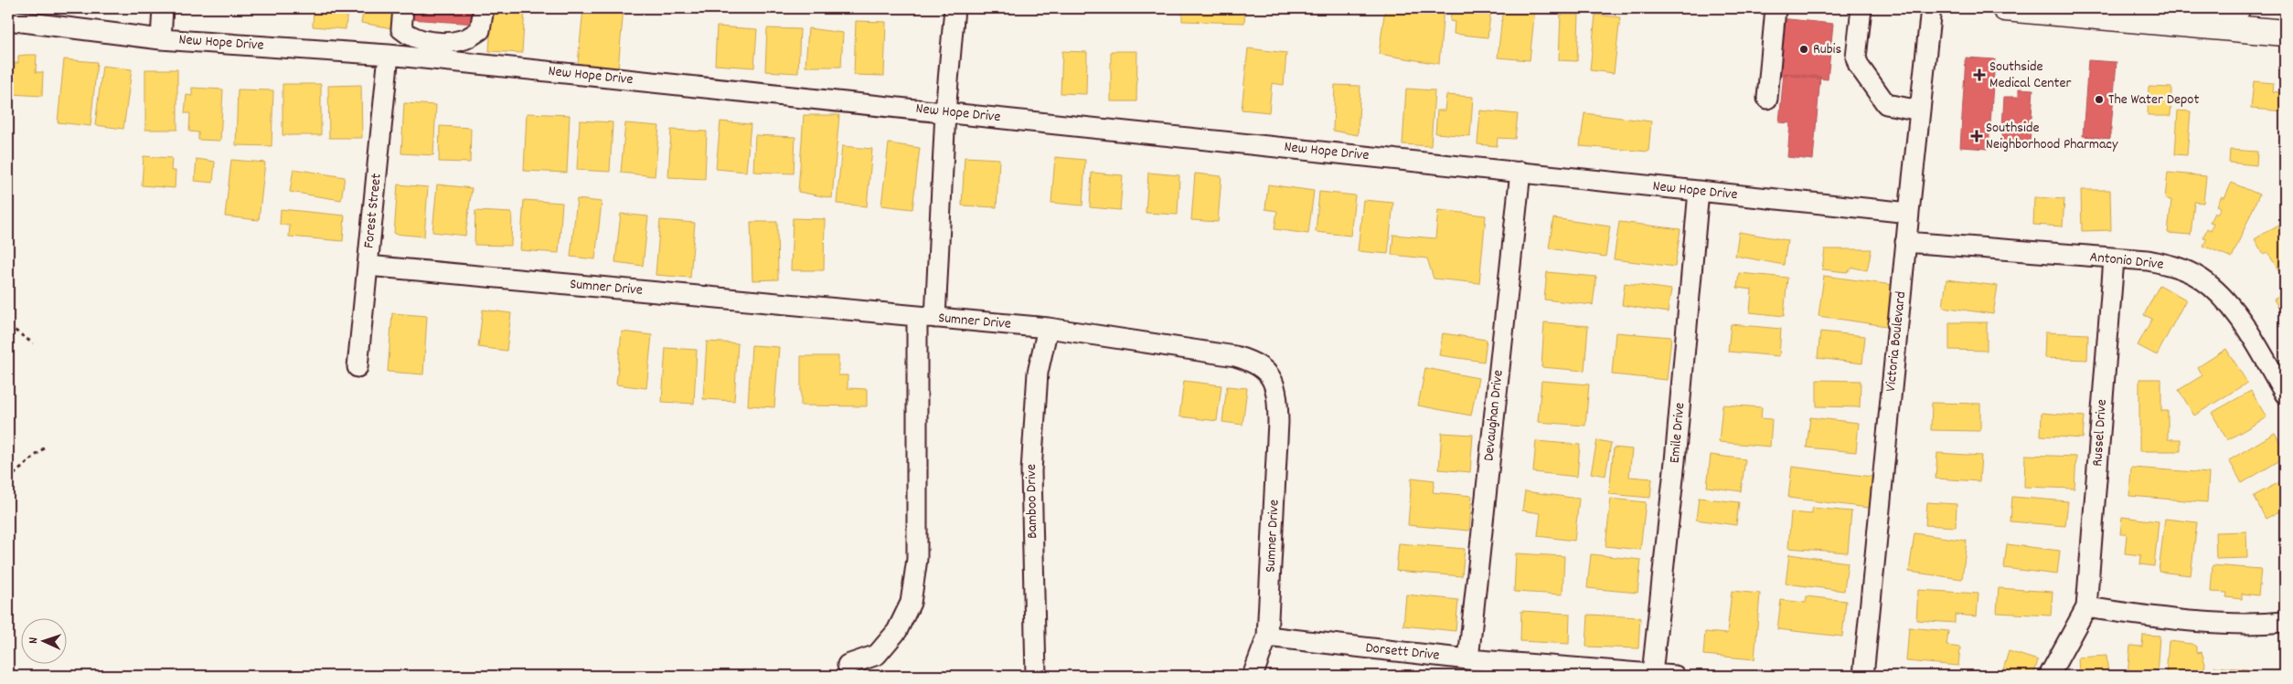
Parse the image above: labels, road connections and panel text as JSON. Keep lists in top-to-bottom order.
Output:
{
  "streets": {
    "street": [
      "New Hope Drive",
      "Forest Street",
      "Antonio Drive",
      "Sumner Drive",
      "Victoria Boulevard",
      "Devaughan Drive",
      "Emile Drive",
      "Russel Drive",
      "Bamboo Drive",
      "Dorsett Drive"
    ]
  },
  "crossings": [
    ["New Hope Drive", "Forest Street"],
    ["New Hope Drive", "Victoria Boulevard"],
    ["New Hope Drive", "Devaughan Drive"],
    ["New Hope Drive", "Emile Drive"],
    ["Forest Street", "Sumner Drive"],
    ["Antonio Drive", "Victoria Boulevard"],
    ["Antonio Drive", "Russel Drive"],
    ["Sumner Drive", "Bamboo Drive"],
    ["Sumner Drive", "Dorsett Drive"],
    ["Devaughan Drive", "Dorsett Drive"],
    ["Emile Drive", "Dorsett Drive"]
  ],
  "places": {
    "other": ["Rubis", "The Water Depot"],
    "health": ["Southside Medical Center", "Southside Neighborhood Pharmacy"]
  },
  "north": "left"
}
